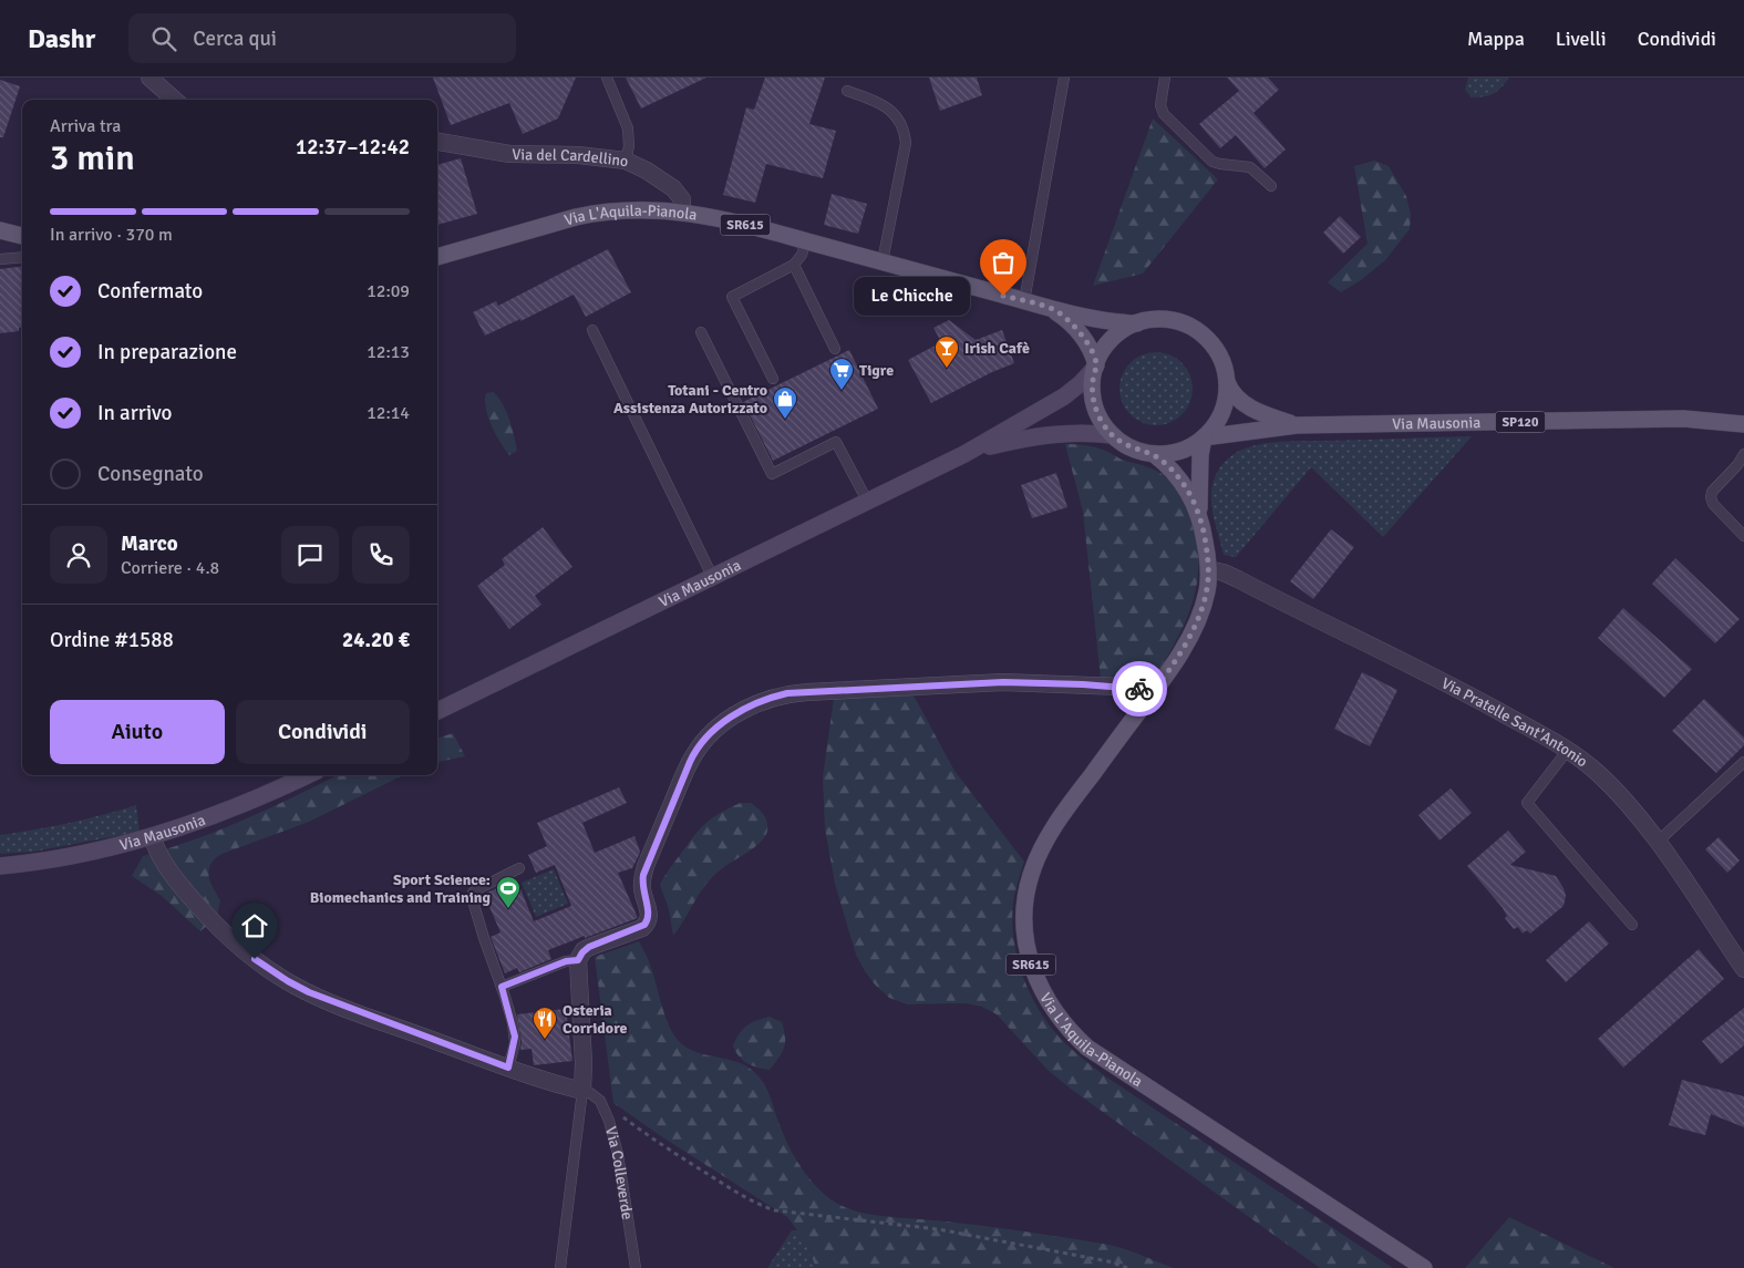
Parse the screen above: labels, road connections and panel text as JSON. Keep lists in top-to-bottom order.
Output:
{
  "streets": {
    "main road": [
      "Via L'Aquila-Pianola",
      "SR615",
      "SP120",
      "Via Mausonia"
    ],
    "street": ["Via del Cardellino", "Via Pratelle Sant'Antonio", "Via Colleverde"]
  },
  "crossings": [
    ["Via del Cardellino", "Via L'Aquila-Pianola"],
    ["Via L'Aquila-Pianola", "Via Mausonia"],
    ["Via L'Aquila-Pianola", "Via Pratelle Sant'Antonio"]
  ],
  "places": {
    "other": ["Le Chicche"],
    "bar": ["Irish Cafè"],
    "supermarket": ["Tigre"],
    "shop": ["Totani - Centro Assistenza Autorizzato"],
    "sports": ["Sport Science: Biomechanics and Training"],
    "restaurant": ["Osteria Corridore"]
  },
  "page": {
    "header": "Dashr",
    "search": "Cerca qui",
    "nav": ["Mappa", "Livelli", "Condividi"],
    "heading": ["3 min", "Arriva tra", "12:37–12:42"],
    "panel": [
      "Marco",
      "Corriere · 4.8",
      "Ordine #1588",
      "24.20 €"
    ],
    "bar": "In arrivo · 370 m",
    "list": [
      ["Confermato", "12:09"],
      ["In preparazione", "12:13"],
      ["In arrivo", "12:14"],
      "Consegnato"
    ],
    "bubble": "Le Chicche",
    "buttons": ["Aiuto", "Condividi"]
  }
}
